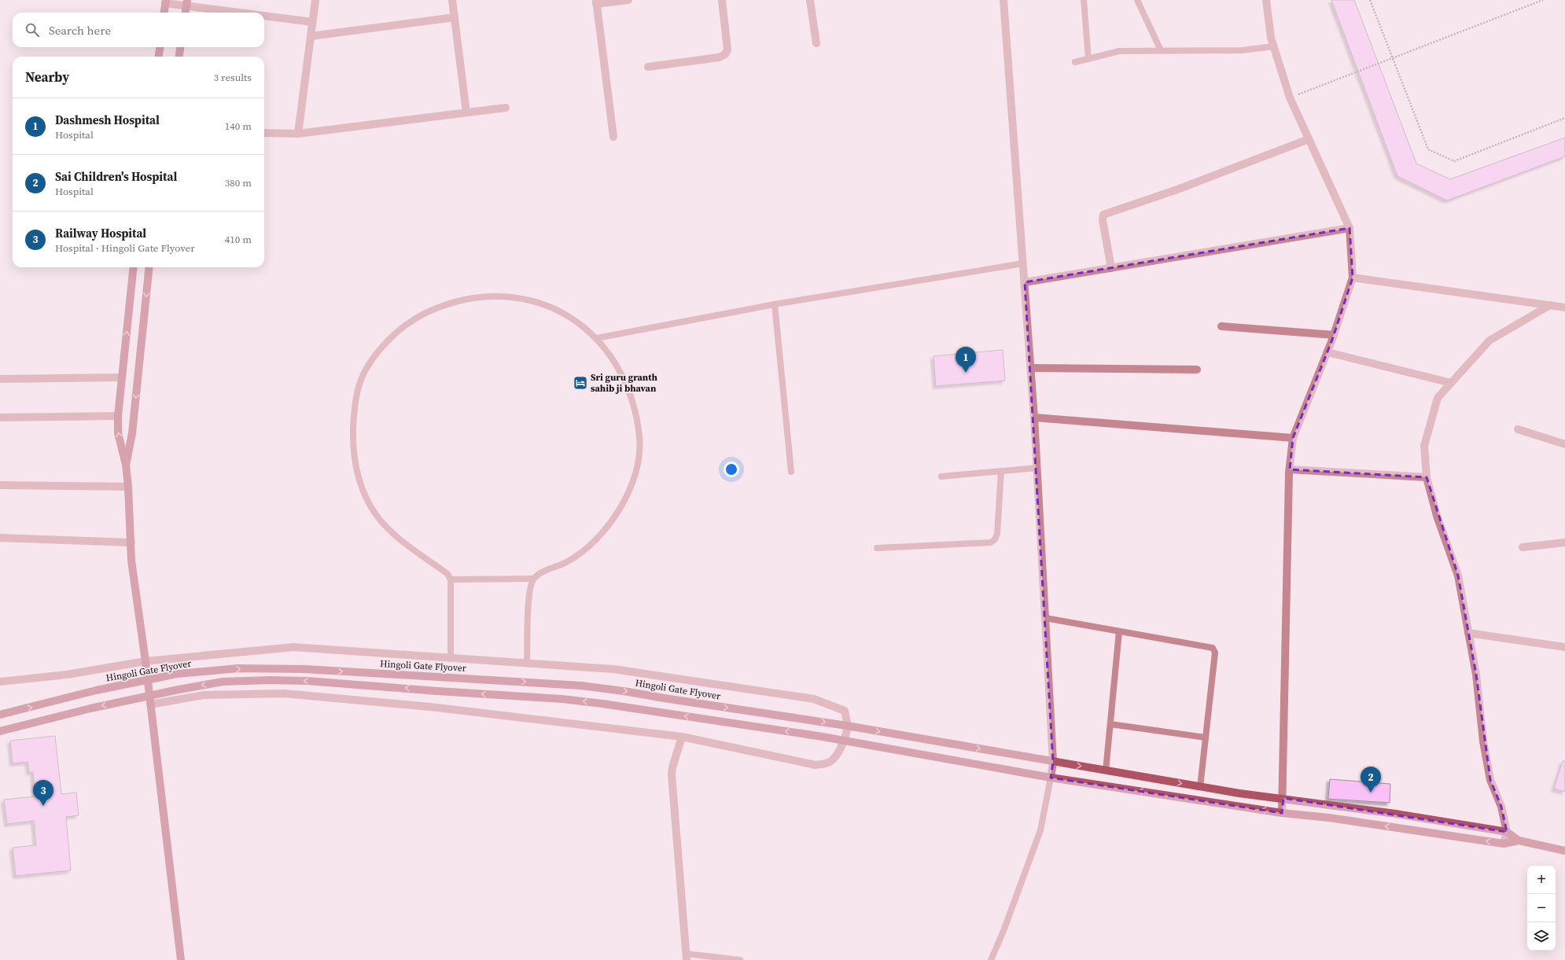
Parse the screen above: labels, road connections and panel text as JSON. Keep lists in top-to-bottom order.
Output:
{
  "streets": {
    "main road": ["Hingoli Gate Flyover"]
  },
  "places": {
    "hotel": ["Sri guru granth sahib ji bhavan"]
  },
  "page": {
    "search": "Search here",
    "heading": ["Nearby", "3 results"],
    "list": [
      {
        "mark": "1",
        "name": "Dashmesh Hospital",
        "note": "Hospital",
        "value": "140 m"
      },
      {
        "mark": "2",
        "name": "Sai Children's Hospital",
        "note": "Hospital",
        "value": "380 m"
      },
      {
        "mark": "3",
        "name": "Railway Hospital",
        "note": "Hospital · Hingoli Gate Flyover",
        "value": "410 m"
      }
    ],
    "pins": ["1", "2", "3"],
    "map_buttons": ["+", "−"]
  }
}
